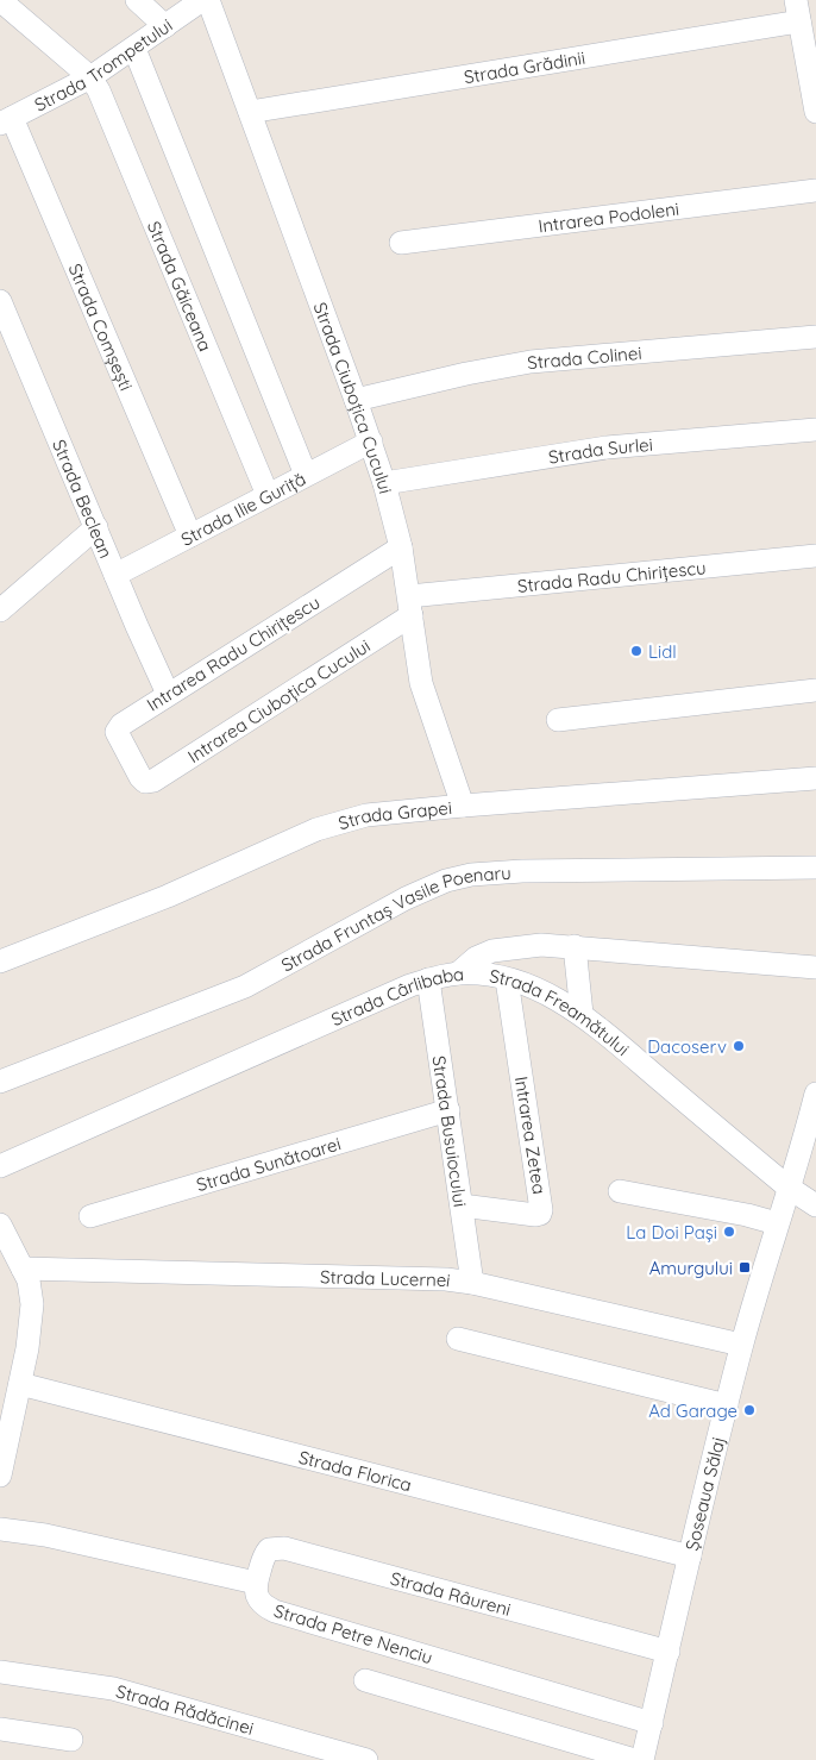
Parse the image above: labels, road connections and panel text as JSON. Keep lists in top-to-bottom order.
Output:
{
  "streets": {
    "street": [
      "Strada Trompetului",
      "Strada Grădinii",
      "Intrarea Podoleni",
      "Strada Găiceana",
      "Strada Comșești",
      "Strada Colinei",
      "Strada Ciuboțica Cucului",
      "Strada Surlei",
      "Strada Beclean",
      "Strada Ilie Guriță",
      "Strada Radu Chirițescu",
      "Intrarea Radu Chirițescu",
      "Intrarea Ciuboțica Cucului",
      "Strada Grapei",
      "Strada Fruntaș Vasile Poenaru",
      "Strada Cârlibaba",
      "Strada Freamătului",
      "Strada Busuiocului",
      "Intrarea Zetea",
      "Strada Sunătoarei",
      "Strada Lucernei",
      "Strada Florica",
      "Șoseaua Sălaj",
      "Strada Râureni",
      "Strada Petre Nenciu",
      "Strada Rădăcinei"
    ]
  },
  "crossings": [
    ["Strada Trompetului", "Strada Găiceana"],
    ["Strada Trompetului", "Strada Comșești"],
    ["Strada Grădinii", "Strada Ciuboțica Cucului"],
    ["Strada Găiceana", "Strada Ilie Guriță"],
    ["Strada Comșești", "Strada Ilie Guriță"],
    ["Strada Colinei", "Strada Ciuboțica Cucului"],
    ["Strada Ciuboțica Cucului", "Strada Surlei"],
    ["Strada Ciuboțica Cucului", "Strada Ilie Guriță"],
    ["Strada Ciuboțica Cucului", "Strada Radu Chirițescu"],
    ["Strada Ciuboțica Cucului", "Intrarea Radu Chirițescu"],
    ["Strada Ciuboțica Cucului", "Intrarea Ciuboțica Cucului"],
    ["Strada Ciuboțica Cucului", "Strada Grapei"],
    ["Strada Beclean", "Strada Ilie Guriță"],
    ["Strada Beclean", "Intrarea Radu Chirițescu"],
    ["Strada Radu Chirițescu", "Intrarea Ciuboțica Cucului"],
    ["Intrarea Radu Chirițescu", "Intrarea Ciuboțica Cucului"],
    ["Strada Cârlibaba", "Strada Freamătului"],
    ["Strada Cârlibaba", "Strada Busuiocului"],
    ["Strada Freamătului", "Intrarea Zetea"],
    ["Strada Freamătului", "Șoseaua Sălaj"],
    ["Strada Busuiocului", "Intrarea Zetea"],
    ["Strada Busuiocului", "Strada Sunătoarei"],
    ["Strada Busuiocului", "Strada Lucernei"],
    ["Strada Lucernei", "Șoseaua Sălaj"],
    ["Strada Florica", "Șoseaua Sălaj"],
    ["Șoseaua Sălaj", "Strada Râureni"],
    ["Șoseaua Sălaj", "Strada Petre Nenciu"],
    ["Strada Râureni", "Strada Petre Nenciu"]
  ],
  "places": {
    "other": [
      "Lidl",
      "Dacoserv",
      "La Doi Pași",
      "Ad Garage"
    ],
    "transit": ["Amurgului"]
  }
}
